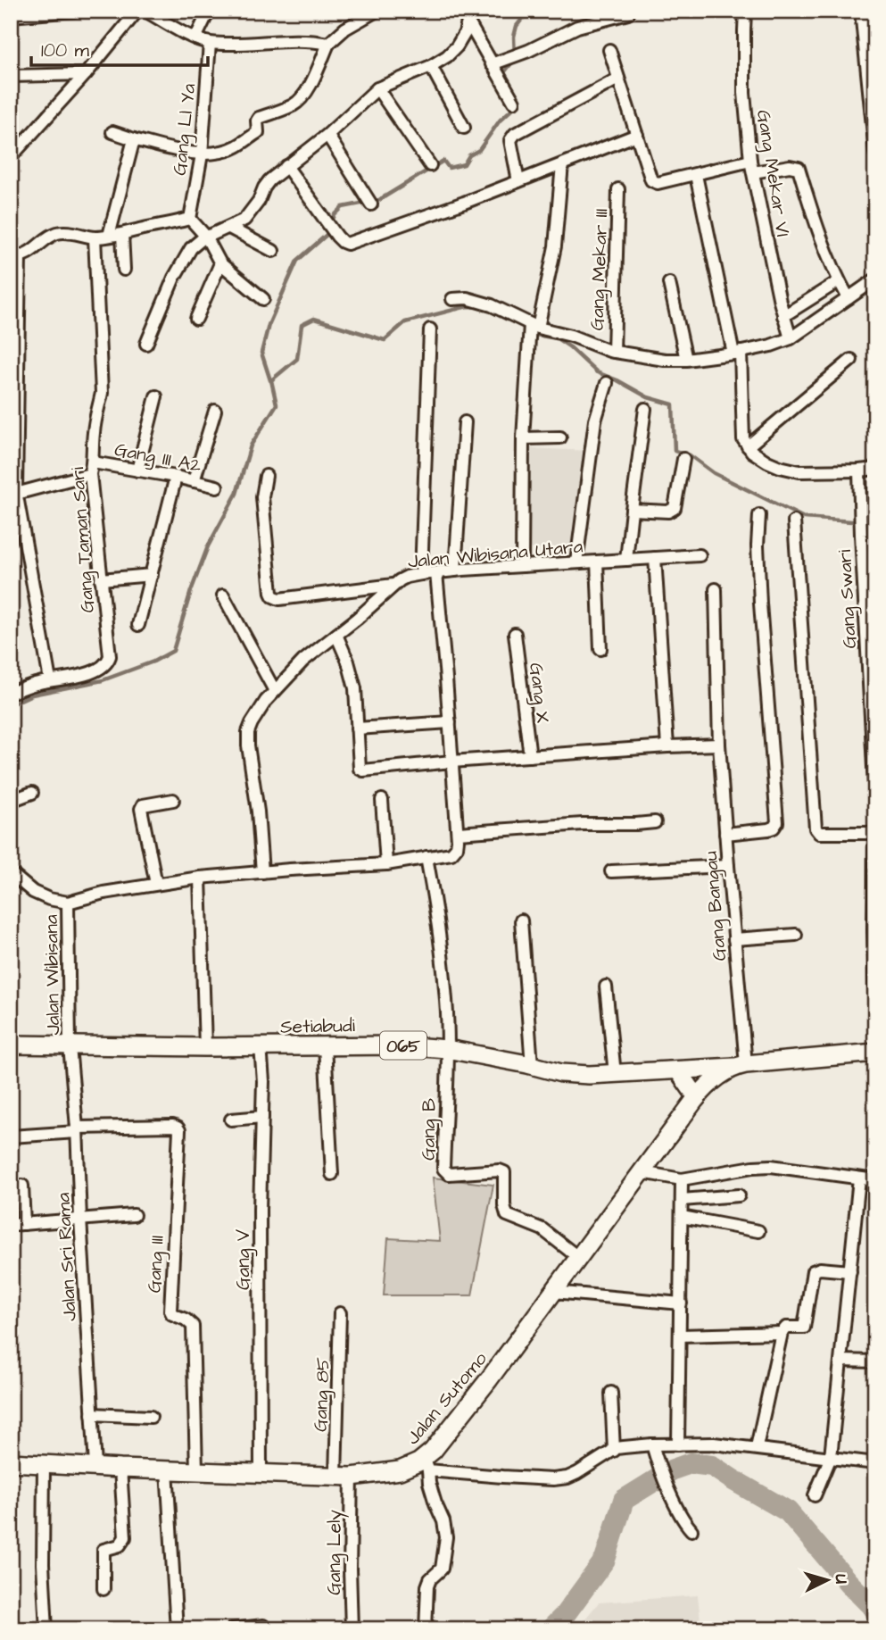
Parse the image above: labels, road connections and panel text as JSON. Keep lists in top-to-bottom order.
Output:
{
  "streets": {
    "main road": ["Setiabudi", "065", "Jalan Sutomo"],
    "street": [
      "Gang Ll Ya",
      "Gang Mekar VI",
      "Gang Mekar III",
      "Gang III A2",
      "Gang Taman Sari",
      "Jalan Wibisana Utara",
      "Gang Swari",
      "Gang X",
      "Gang Bangau",
      "Jalan Wibisana",
      "Gang B",
      "Jalan Sri Rama",
      "Gang V",
      "Gang III",
      "Gang 85",
      "Gang Lely"
    ]
  },
  "crossings": [
    ["Gang III A2", "Gang Taman Sari"],
    ["Gang Bangau", "Setiabudi"],
    ["Gang Bangau", "Jalan Sutomo"],
    ["Jalan Wibisana", "Setiabudi"],
    ["Jalan Wibisana", "Jalan Sri Rama"],
    ["Setiabudi", "Gang B"],
    ["Setiabudi", "Jalan Sri Rama"],
    ["Setiabudi", "Gang V"],
    ["Setiabudi", "Jalan Sutomo"],
    ["Gang B", "Jalan Sutomo"],
    ["Jalan Sri Rama", "Gang III"],
    ["Jalan Sri Rama", "Jalan Sutomo"],
    ["Gang V", "Jalan Sutomo"],
    ["Gang III", "Jalan Sutomo"],
    ["Gang 85", "Jalan Sutomo"],
    ["Gang 85", "Gang Lely"],
    ["Jalan Sutomo", "Gang Lely"]
  ],
  "scale_bar": "100 m",
  "north": "right"
}
